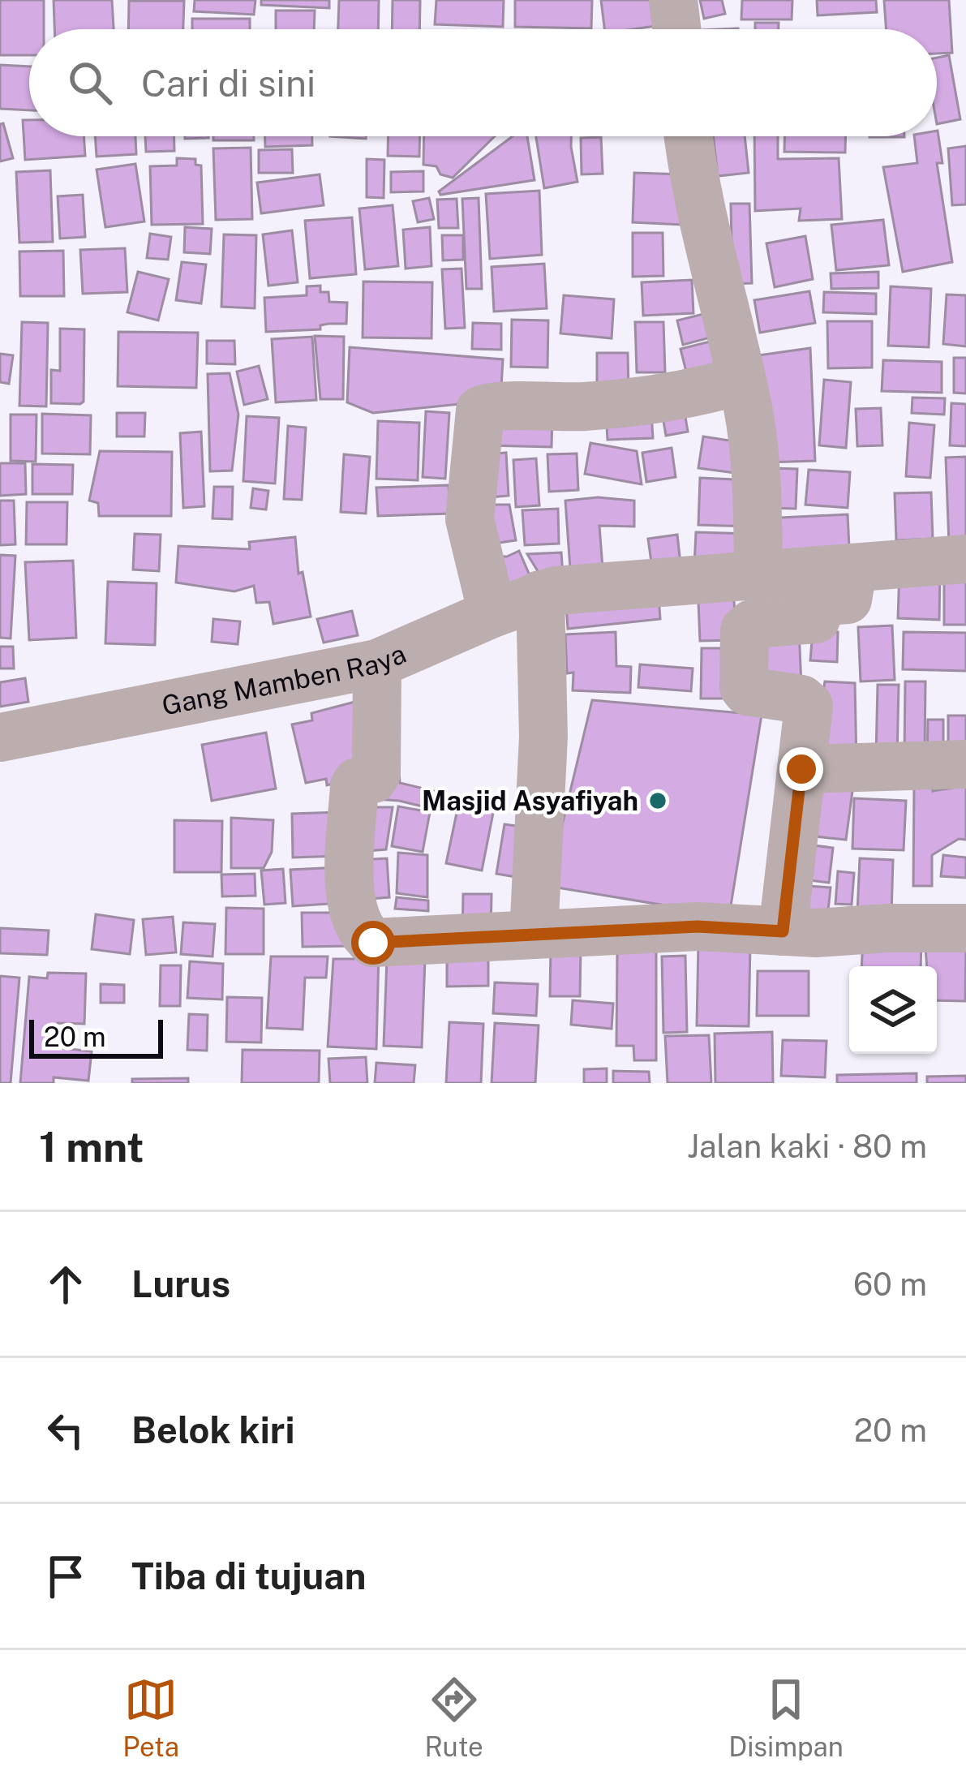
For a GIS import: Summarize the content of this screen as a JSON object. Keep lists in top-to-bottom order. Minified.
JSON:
{"streets":{"street":["Gang Mamben Raya"]},"places":["Masjid Asyafiyah"],"scale_bar":"20 m","page":{"search":"Cari di sini","scale":"20 m","heading":["1 mnt","Jalan kaki · 80 m"],"list":[["Lurus","60 m"],["Belok kiri","20 m"],"Tiba di tujuan"],"nav":["Peta","Rute","Disimpan"]}}
